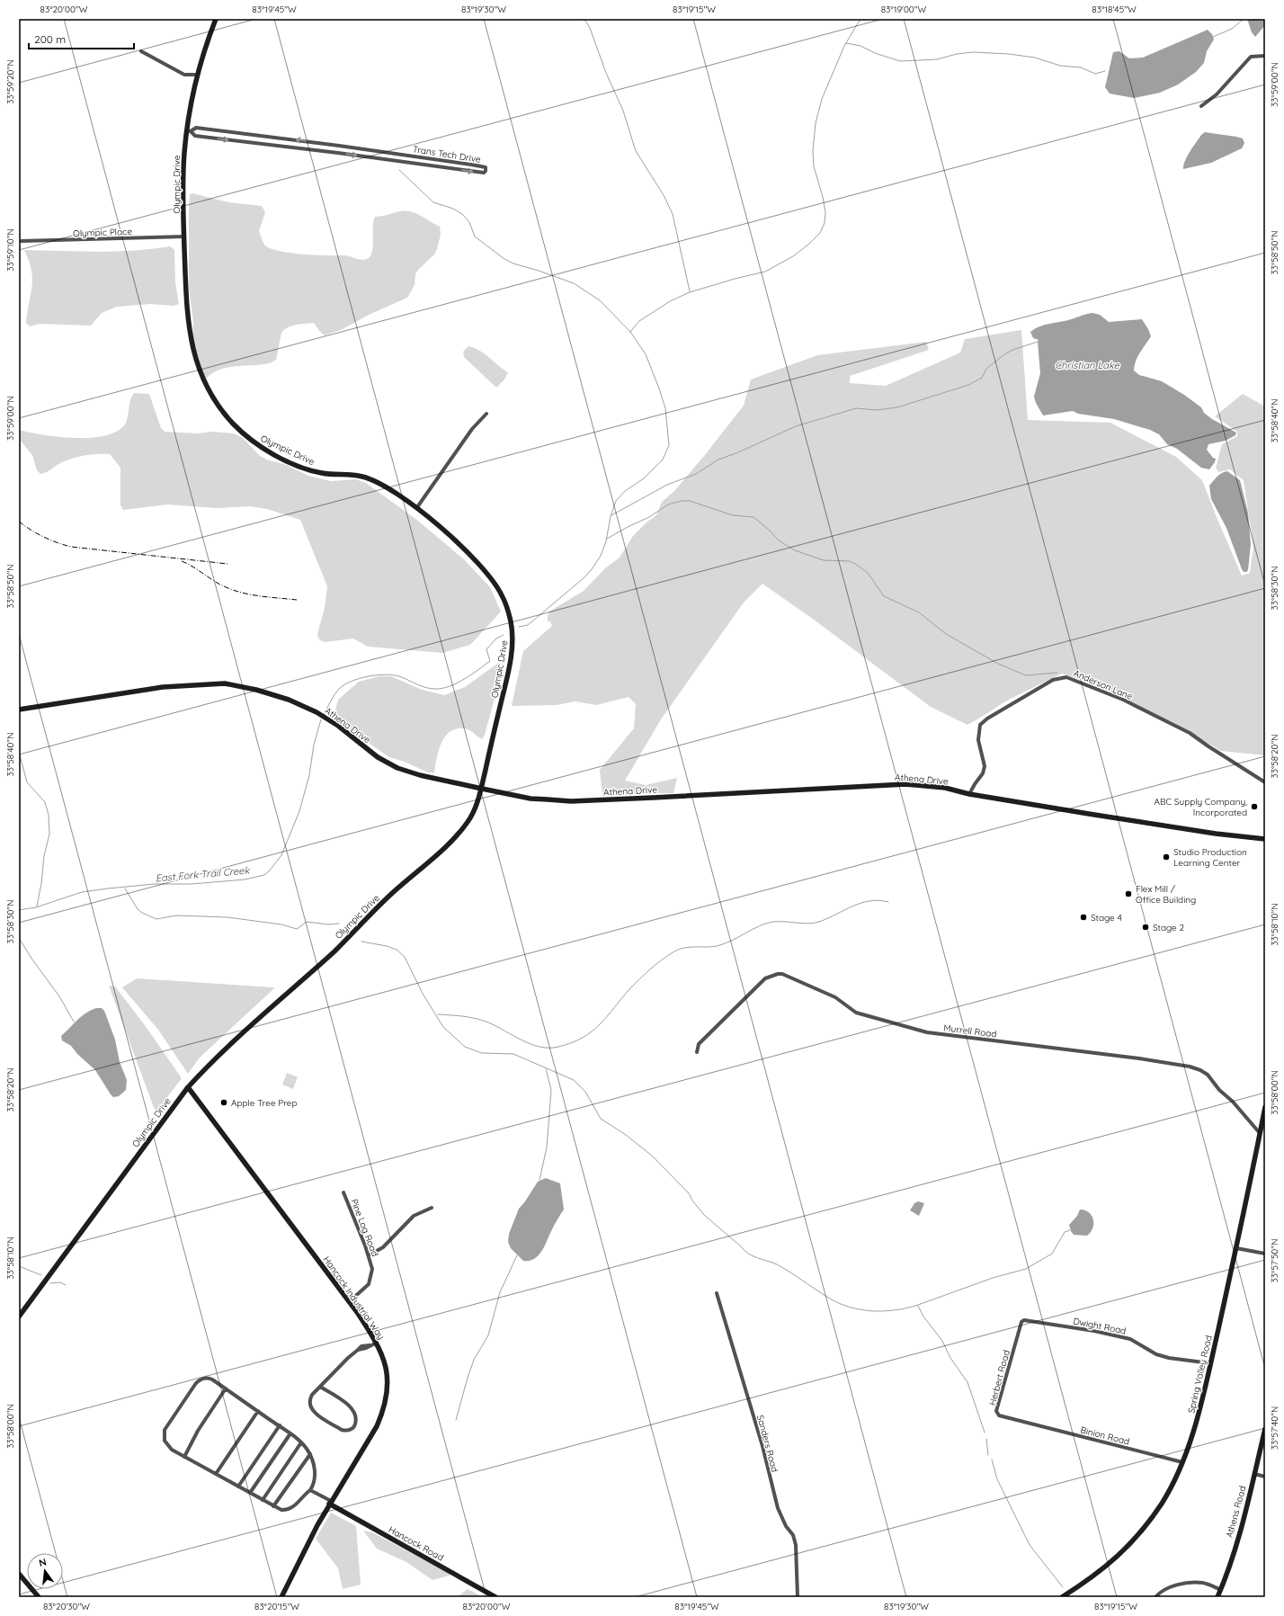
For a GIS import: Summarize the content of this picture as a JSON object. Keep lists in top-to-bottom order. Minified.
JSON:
{"streets":{"street":["Trans Tech Drive","Olympic Drive","Olympic Place","Anderson Lane","Athena Drive","Murrell Road","Pine Log Road","Hancock Industrial Way","Dwight Road","Spring Valley Road","Herbert Road","Binion Road","Sanders Road","Athens Road","Hancock Road"]},"crossings":[["Trans Tech Drive","Olympic Drive"],["Olympic Drive","Olympic Place"],["Olympic Drive","Athena Drive"],["Olympic Drive","Hancock Industrial Way"],["Anderson Lane","Athena Drive"],["Murrell Road","Spring Valley Road"],["Pine Log Road","Hancock Industrial Way"],["Hancock Industrial Way","Hancock Road"],["Dwight Road","Spring Valley Road"],["Dwight Road","Herbert Road"],["Spring Valley Road","Binion Road"],["Herbert Road","Binion Road"]],"water":["Christian Lake","East Fork Trail Creek"],"places":["ABC Supply Company, Incorporated","Studio Production Learning Center","Flex Mill / Office Building","Stage 4","Stage 2","Apple Tree Prep"],"scale_bar":"200 m","north":"top","coordinates":["83°20'00\"W","83°19'45\"W","83°19'30\"W","83°19'15\"W","83°19'00\"W","83°18'45\"W","33°59'20\"N","33°59'00\"N","33°59'10\"N","33°58'50\"N","33°58'40\"N","33°58'30\"N","33°58'20\"N","33°58'10\"N","33°58'00\"N","33°57'50\"N","33°57'40\"N","83°20'30\"W","83°20'15\"W"]}
